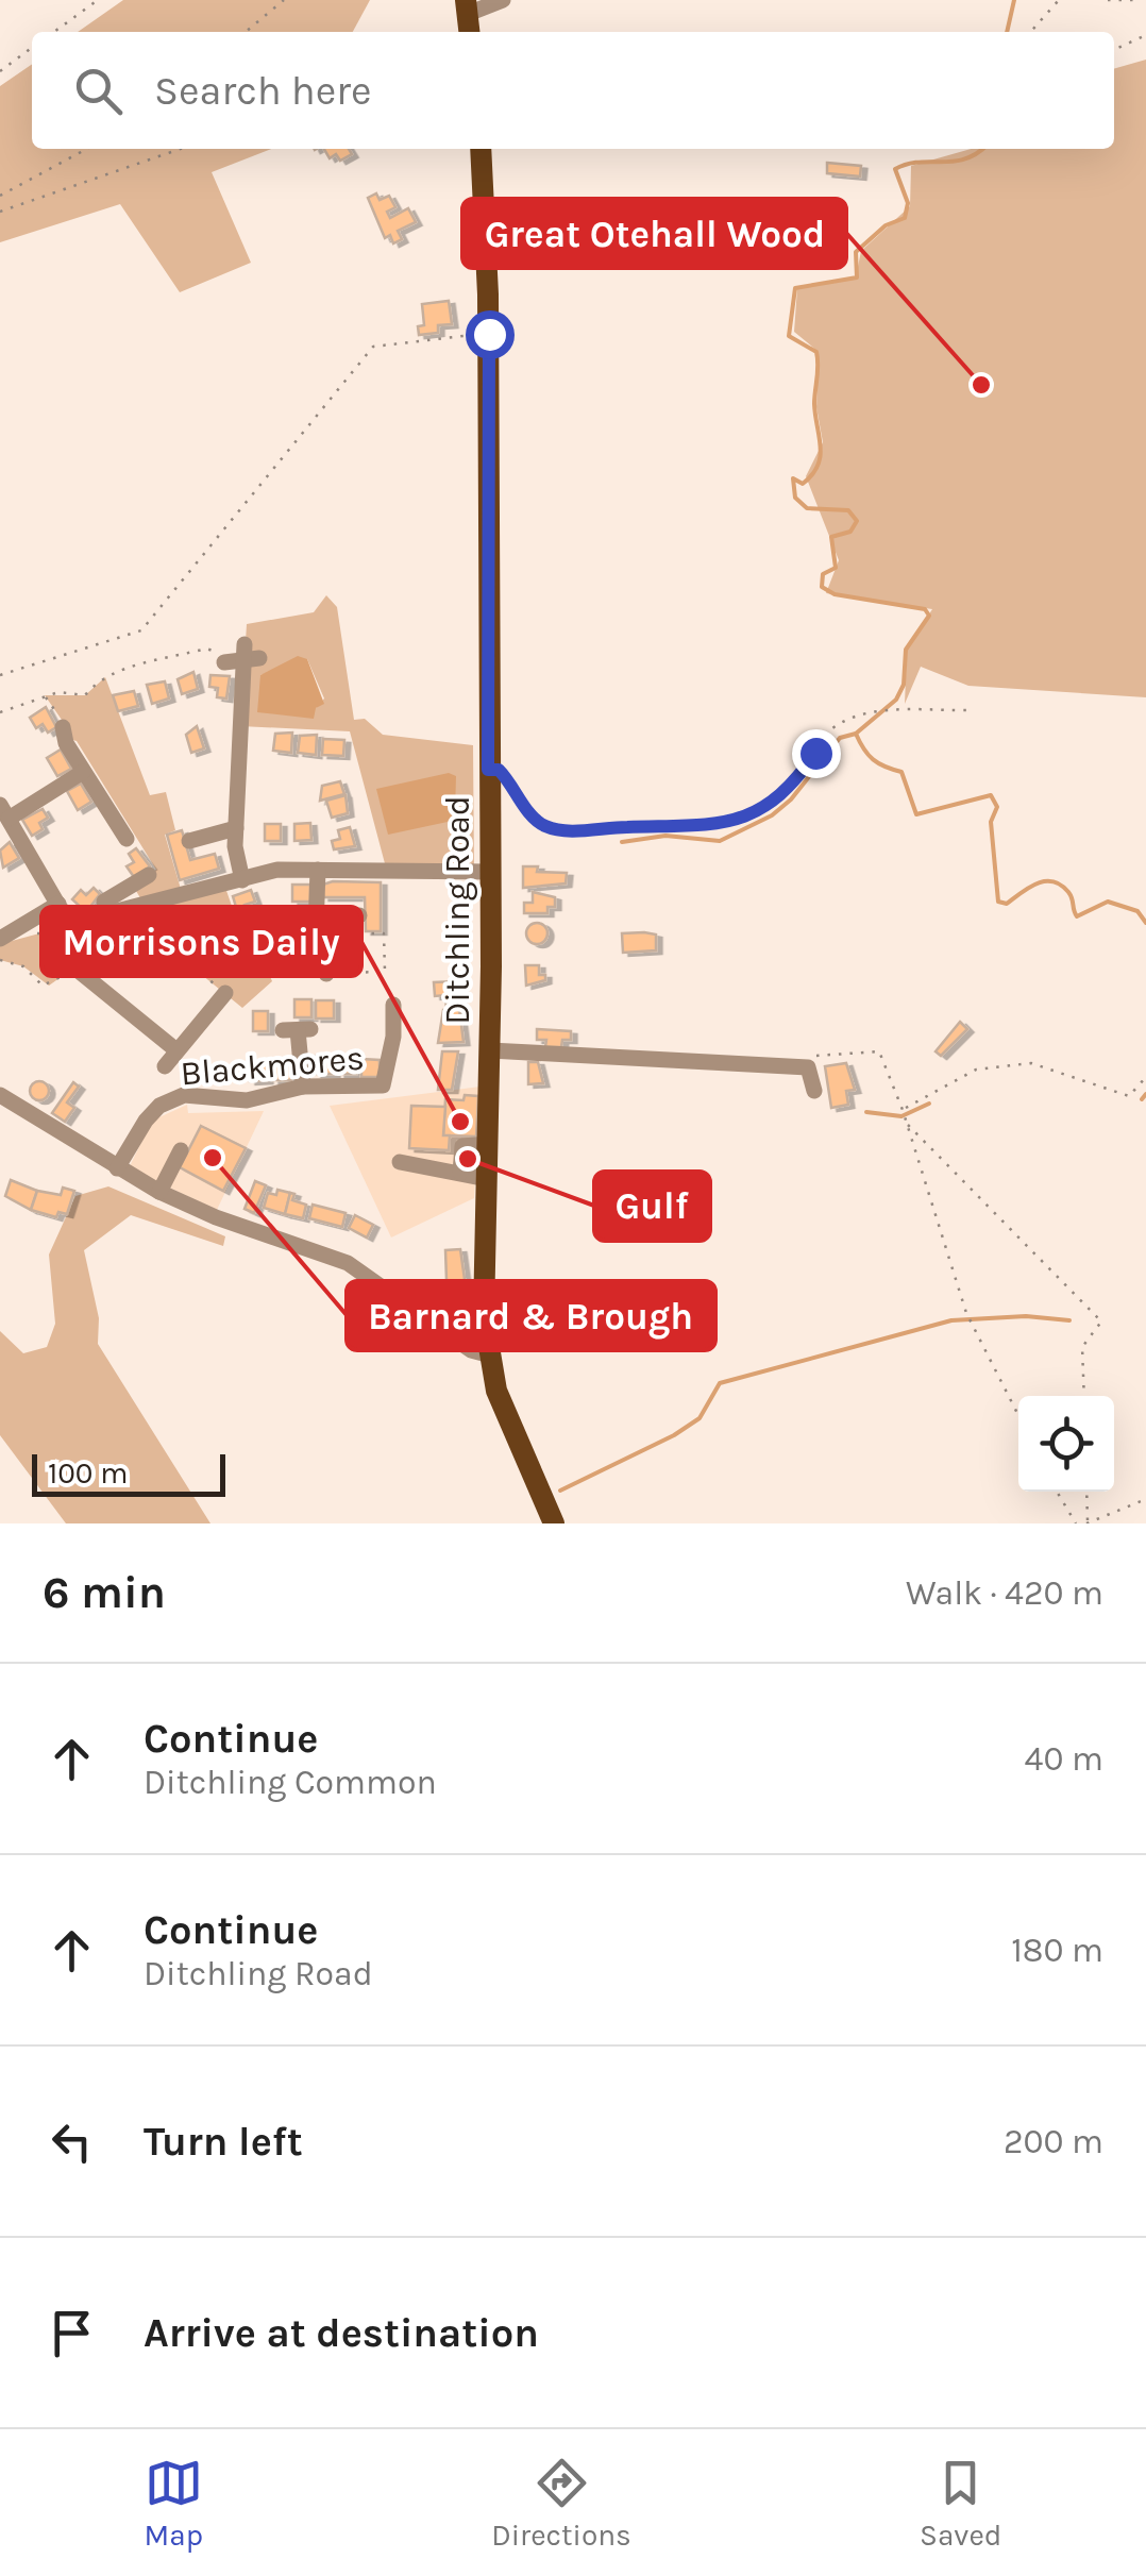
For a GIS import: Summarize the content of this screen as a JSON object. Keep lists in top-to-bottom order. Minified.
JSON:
{"streets":{"main road":["Ditchling Road"],"street":["Blackmores"]},"places":["Great Otehall Wood","Morrisons Daily","Barnard & Brough","Gulf"],"scale_bar":"100 m","page":{"search":"Search here","scale":"100 m","heading":["6 min","Walk · 420 m"],"list":[["Continue","Ditchling Common","40 m"],["Continue","Ditchling Road","180 m"],["Turn left","200 m"],"Arrive at destination"],"nav":["Map","Directions","Saved"]}}
